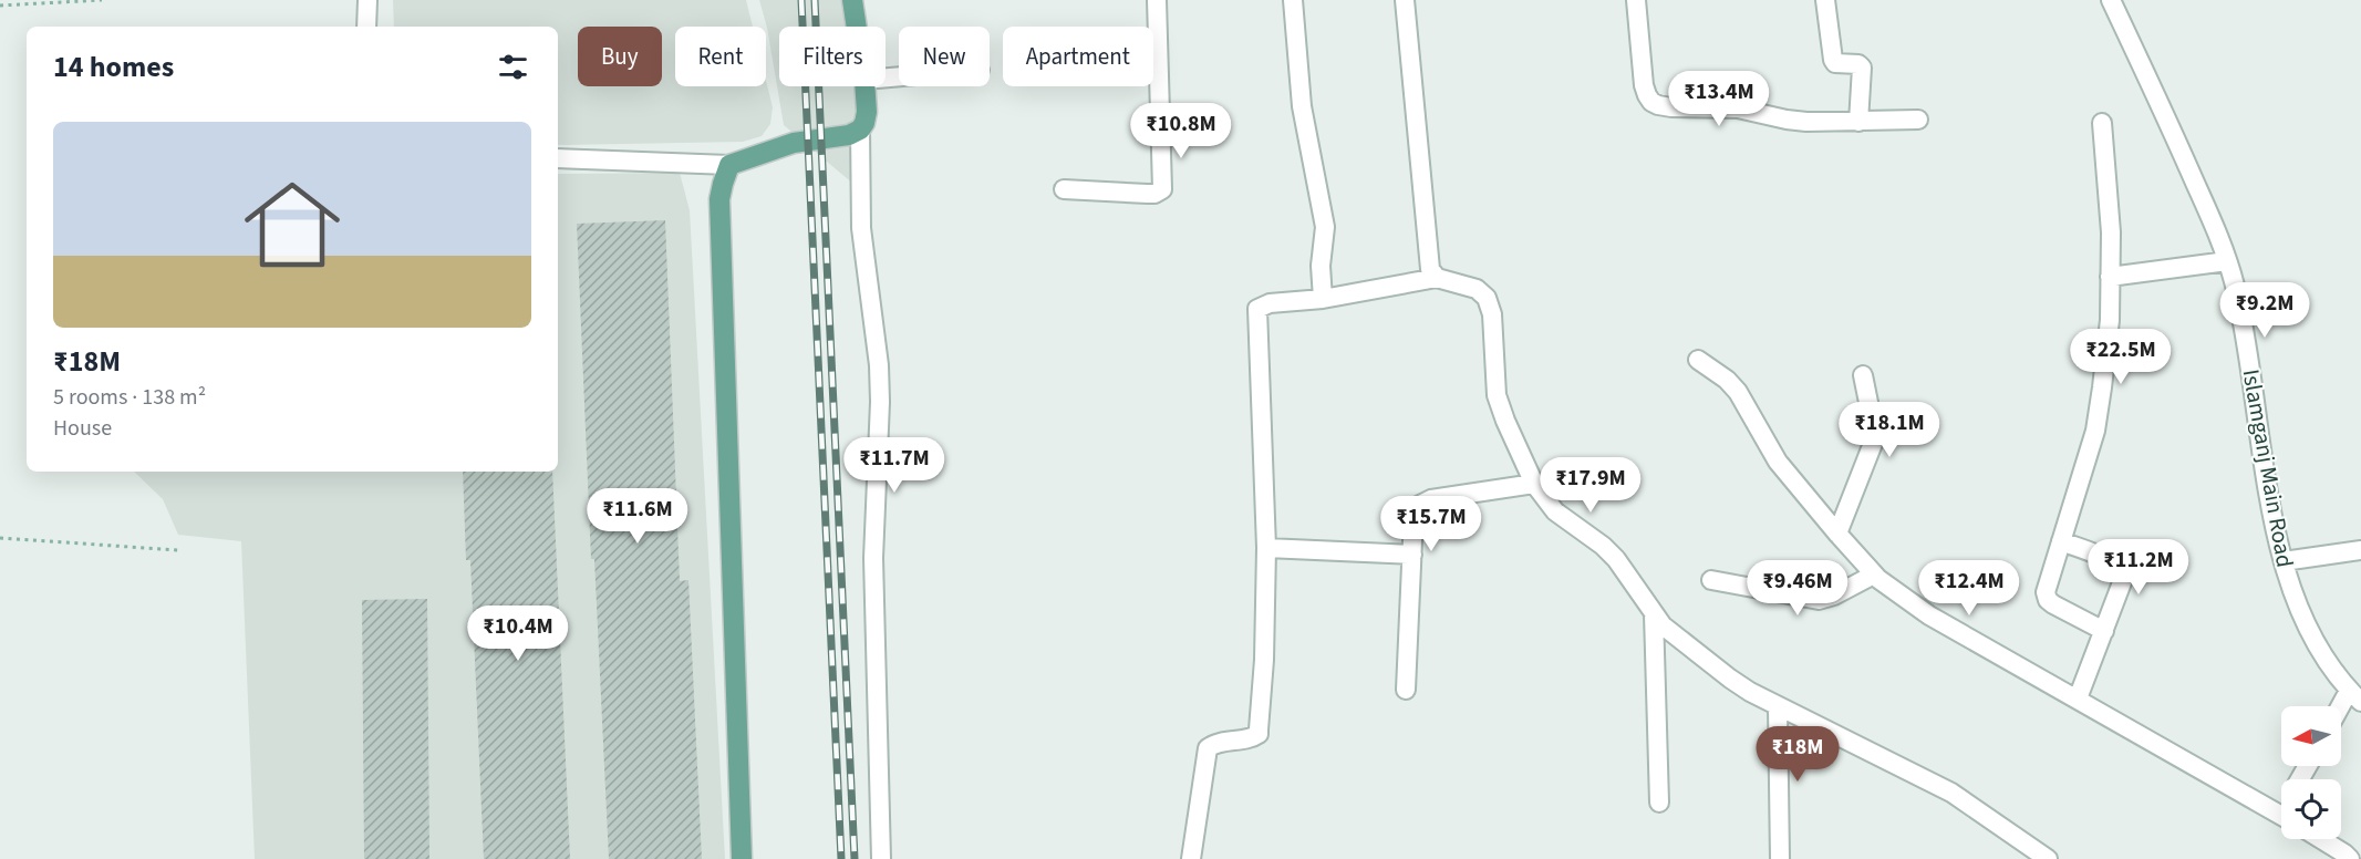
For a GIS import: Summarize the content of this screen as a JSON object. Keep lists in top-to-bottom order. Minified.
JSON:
{"streets":{"street":["Islamganj Main Road"]},"north":"left","page":{"chip":["Buy","Rent","Filters","New","Apartment"],"heading":"14 homes","price":["₹13.4M","₹10.8M","₹9.2M","₹22.5M","₹18.1M","₹11.7M","₹17.9M","₹11.6M","₹15.7M","₹11.2M","₹9.46M","₹12.4M","₹10.4M","₹18M"],"list":[{"name":"₹18M","note":"5 rooms · 138 m² · House"}]}}
